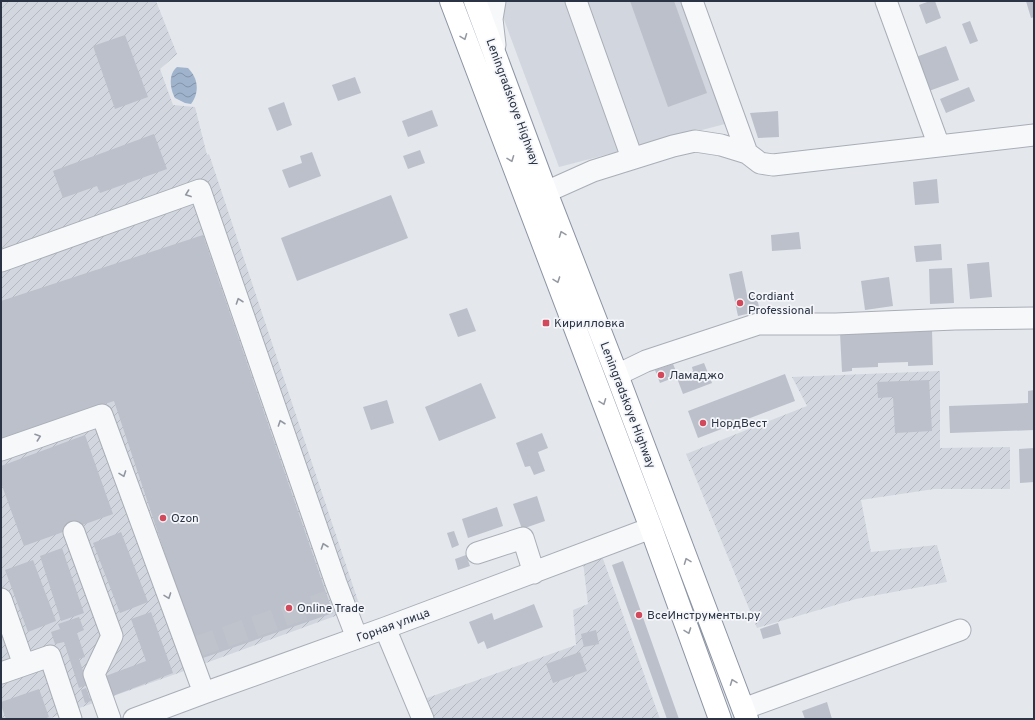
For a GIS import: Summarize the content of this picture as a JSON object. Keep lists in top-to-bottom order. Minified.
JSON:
{"streets":{"highway":["Leningradskoye Highway"],"street":["Горная улица"]},"crossings":[["Leningradskoye Highway","Горная улица"]],"places":{"other":["Cordiant Professional","Ламаджо","НордВест","Ozon","Online Trade","ВсеИнструменты.ру"],"transit":["Кирилловка"]}}
